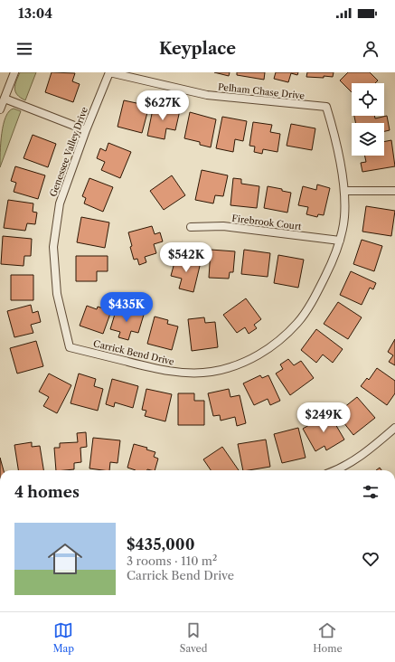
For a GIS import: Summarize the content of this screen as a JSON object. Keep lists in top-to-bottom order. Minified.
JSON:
{"streets":{"street":["Pelham Chase Drive","Genessee Valley Drive","Firebrook Court","Carrick Bend Drive"]},"crossings":[["Pelham Chase Drive","Genessee Valley Drive"],["Pelham Chase Drive","Carrick Bend Drive"],["Genessee Valley Drive","Carrick Bend Drive"],["Firebrook Court","Carrick Bend Drive"]],"page":{"status":"13:04","header":"Keyplace","price":["$627K","$542K","$435K","$249K"],"heading":"4 homes","list":[{"name":"$435,000","note":"3 rooms · 110 m² · Carrick Bend Drive"}],"tabs":["Map","Saved","Home"]}}
